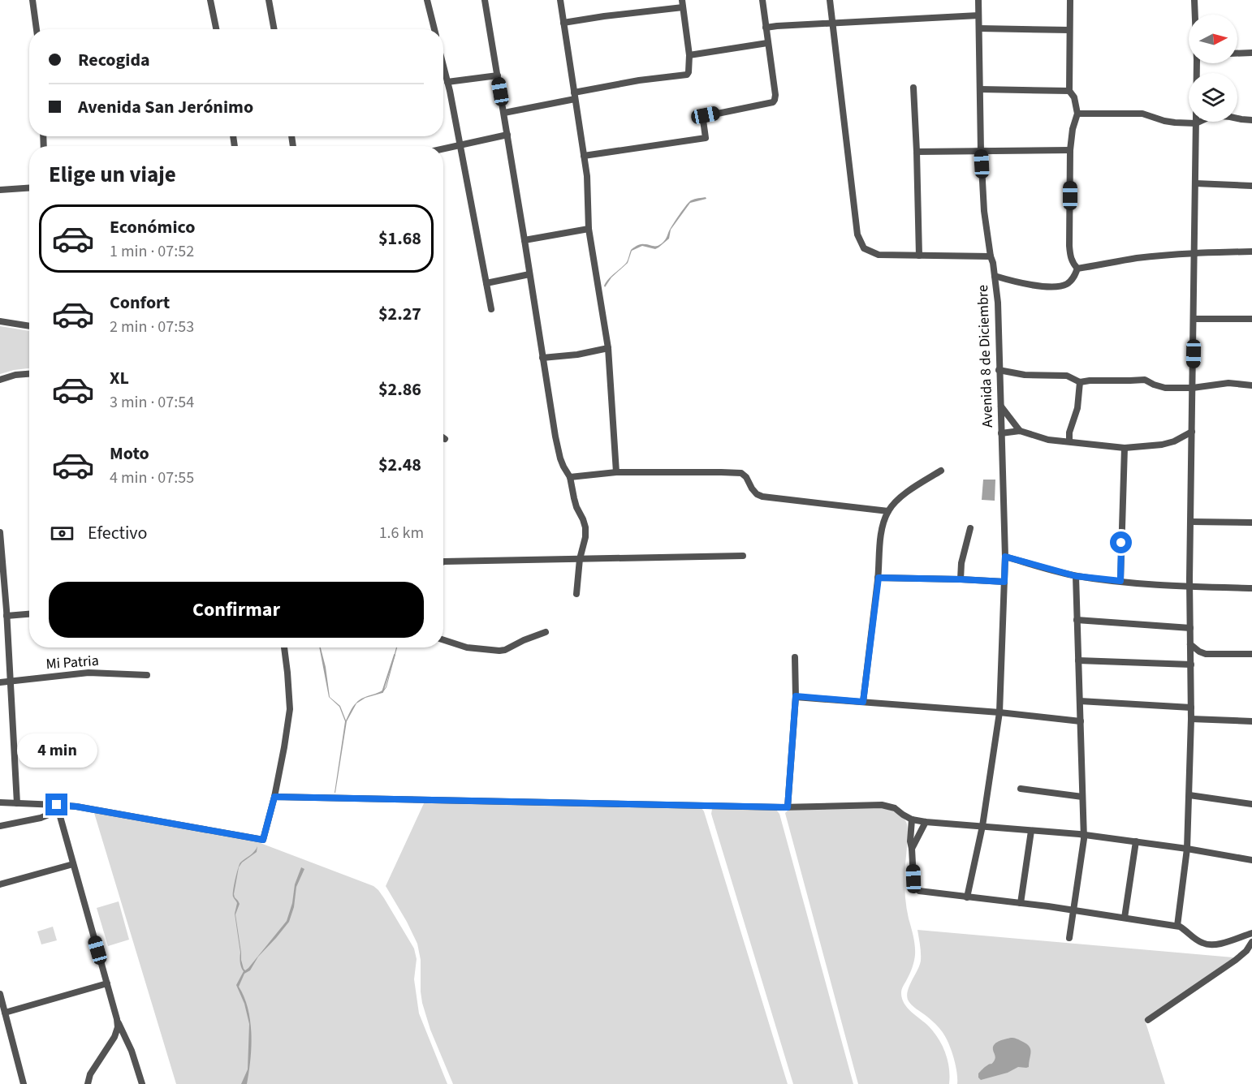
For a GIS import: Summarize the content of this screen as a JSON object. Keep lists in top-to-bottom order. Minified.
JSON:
{"streets":{"street":["Avenida 8 de Diciembre","Mi Patria"]},"north":"right","page":{"banner":["Recogida","Avenida San Jerónimo"],"heading":"Elige un viaje","list":[{"name":"Económico","note":"1 min · 07:52","value":"$1.68"},{"name":"Confort","note":"2 min · 07:53","value":"$2.27"},{"name":"XL","note":"3 min · 07:54","value":"$2.86"},{"name":"Moto","note":"4 min · 07:55","value":"$2.48"}],"pay":["Efectivo","1.6 km"],"buttons":"Confirmar","bubble":"4 min"}}
